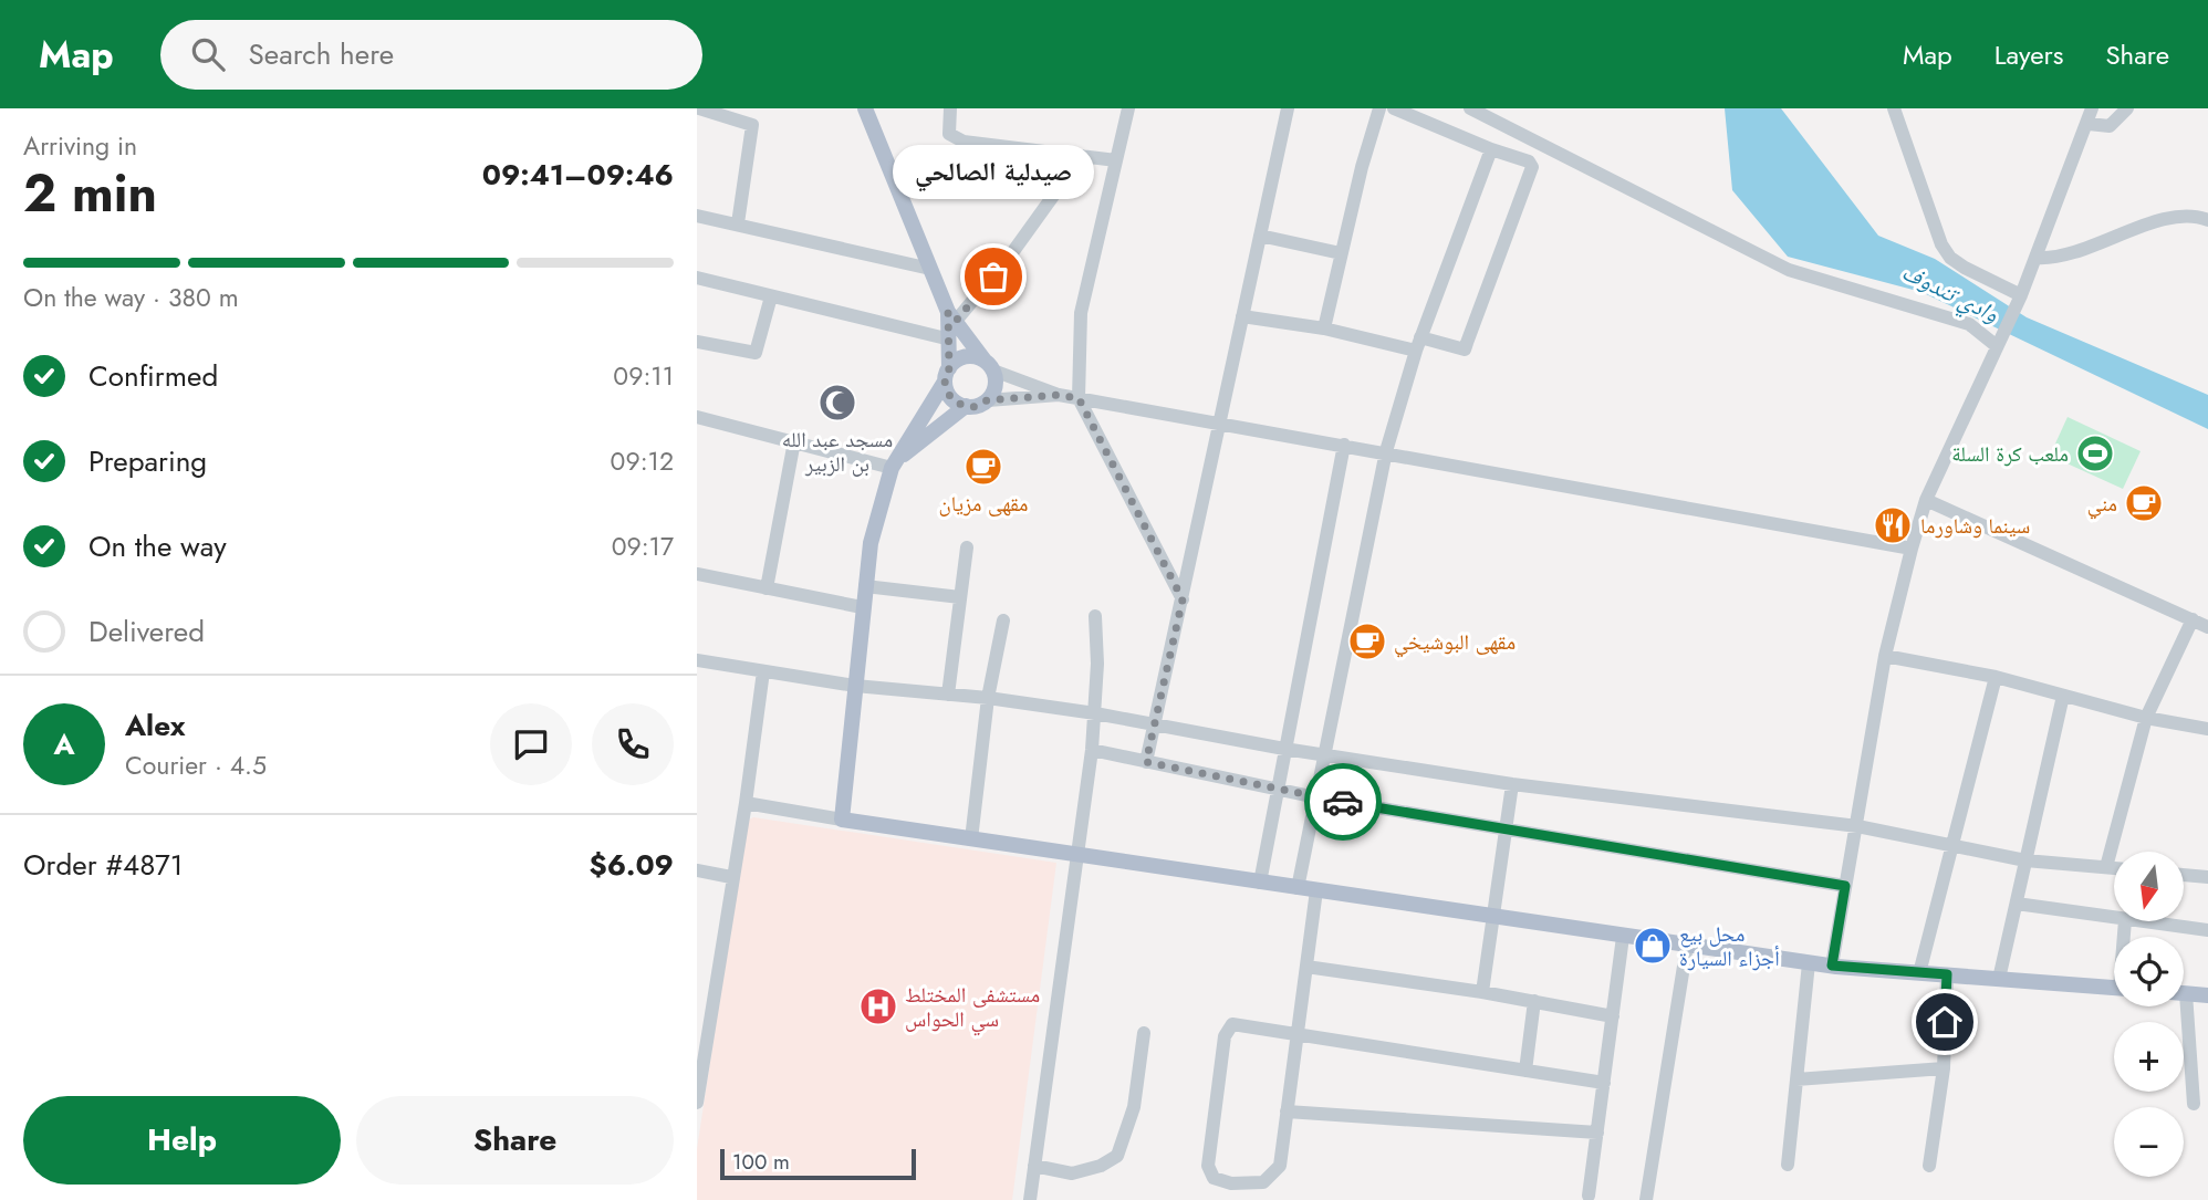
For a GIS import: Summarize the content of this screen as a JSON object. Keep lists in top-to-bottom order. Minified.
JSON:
{"water":["وادي تندوف"],"places":{"other":["صيدلية الصالحي"],"mosque":["مسجد عبد الله بن الزبير"],"sports":["ملعب كرة السلة"],"cafe":["مقهى مزيان","مني","مقهى البوشيخي"],"restaurant":["سينما وشاورما"],"shop":["محل بيع أجزاء السيارة"],"hospital":["مستشفى المختلط سي الحواس"]},"scale_bar":"100 m","north":"bottom","page":{"header":"Map","search":"Search here","nav":["Map","Layers","Share"],"heading":["2 min","Arriving in","09:41–09:46"],"panel":["Alex","Courier · 4.5","Order #4871","$6.09"],"bubble":"صيدلية الصالحي","bar":"On the way · 380 m","list":[["Confirmed","09:11"],["Preparing","09:12"],["On the way","09:17"],"Delivered"],"round":"A","map_buttons":["+","−"],"buttons":["Help","Share"],"scale":"100 m"}}
